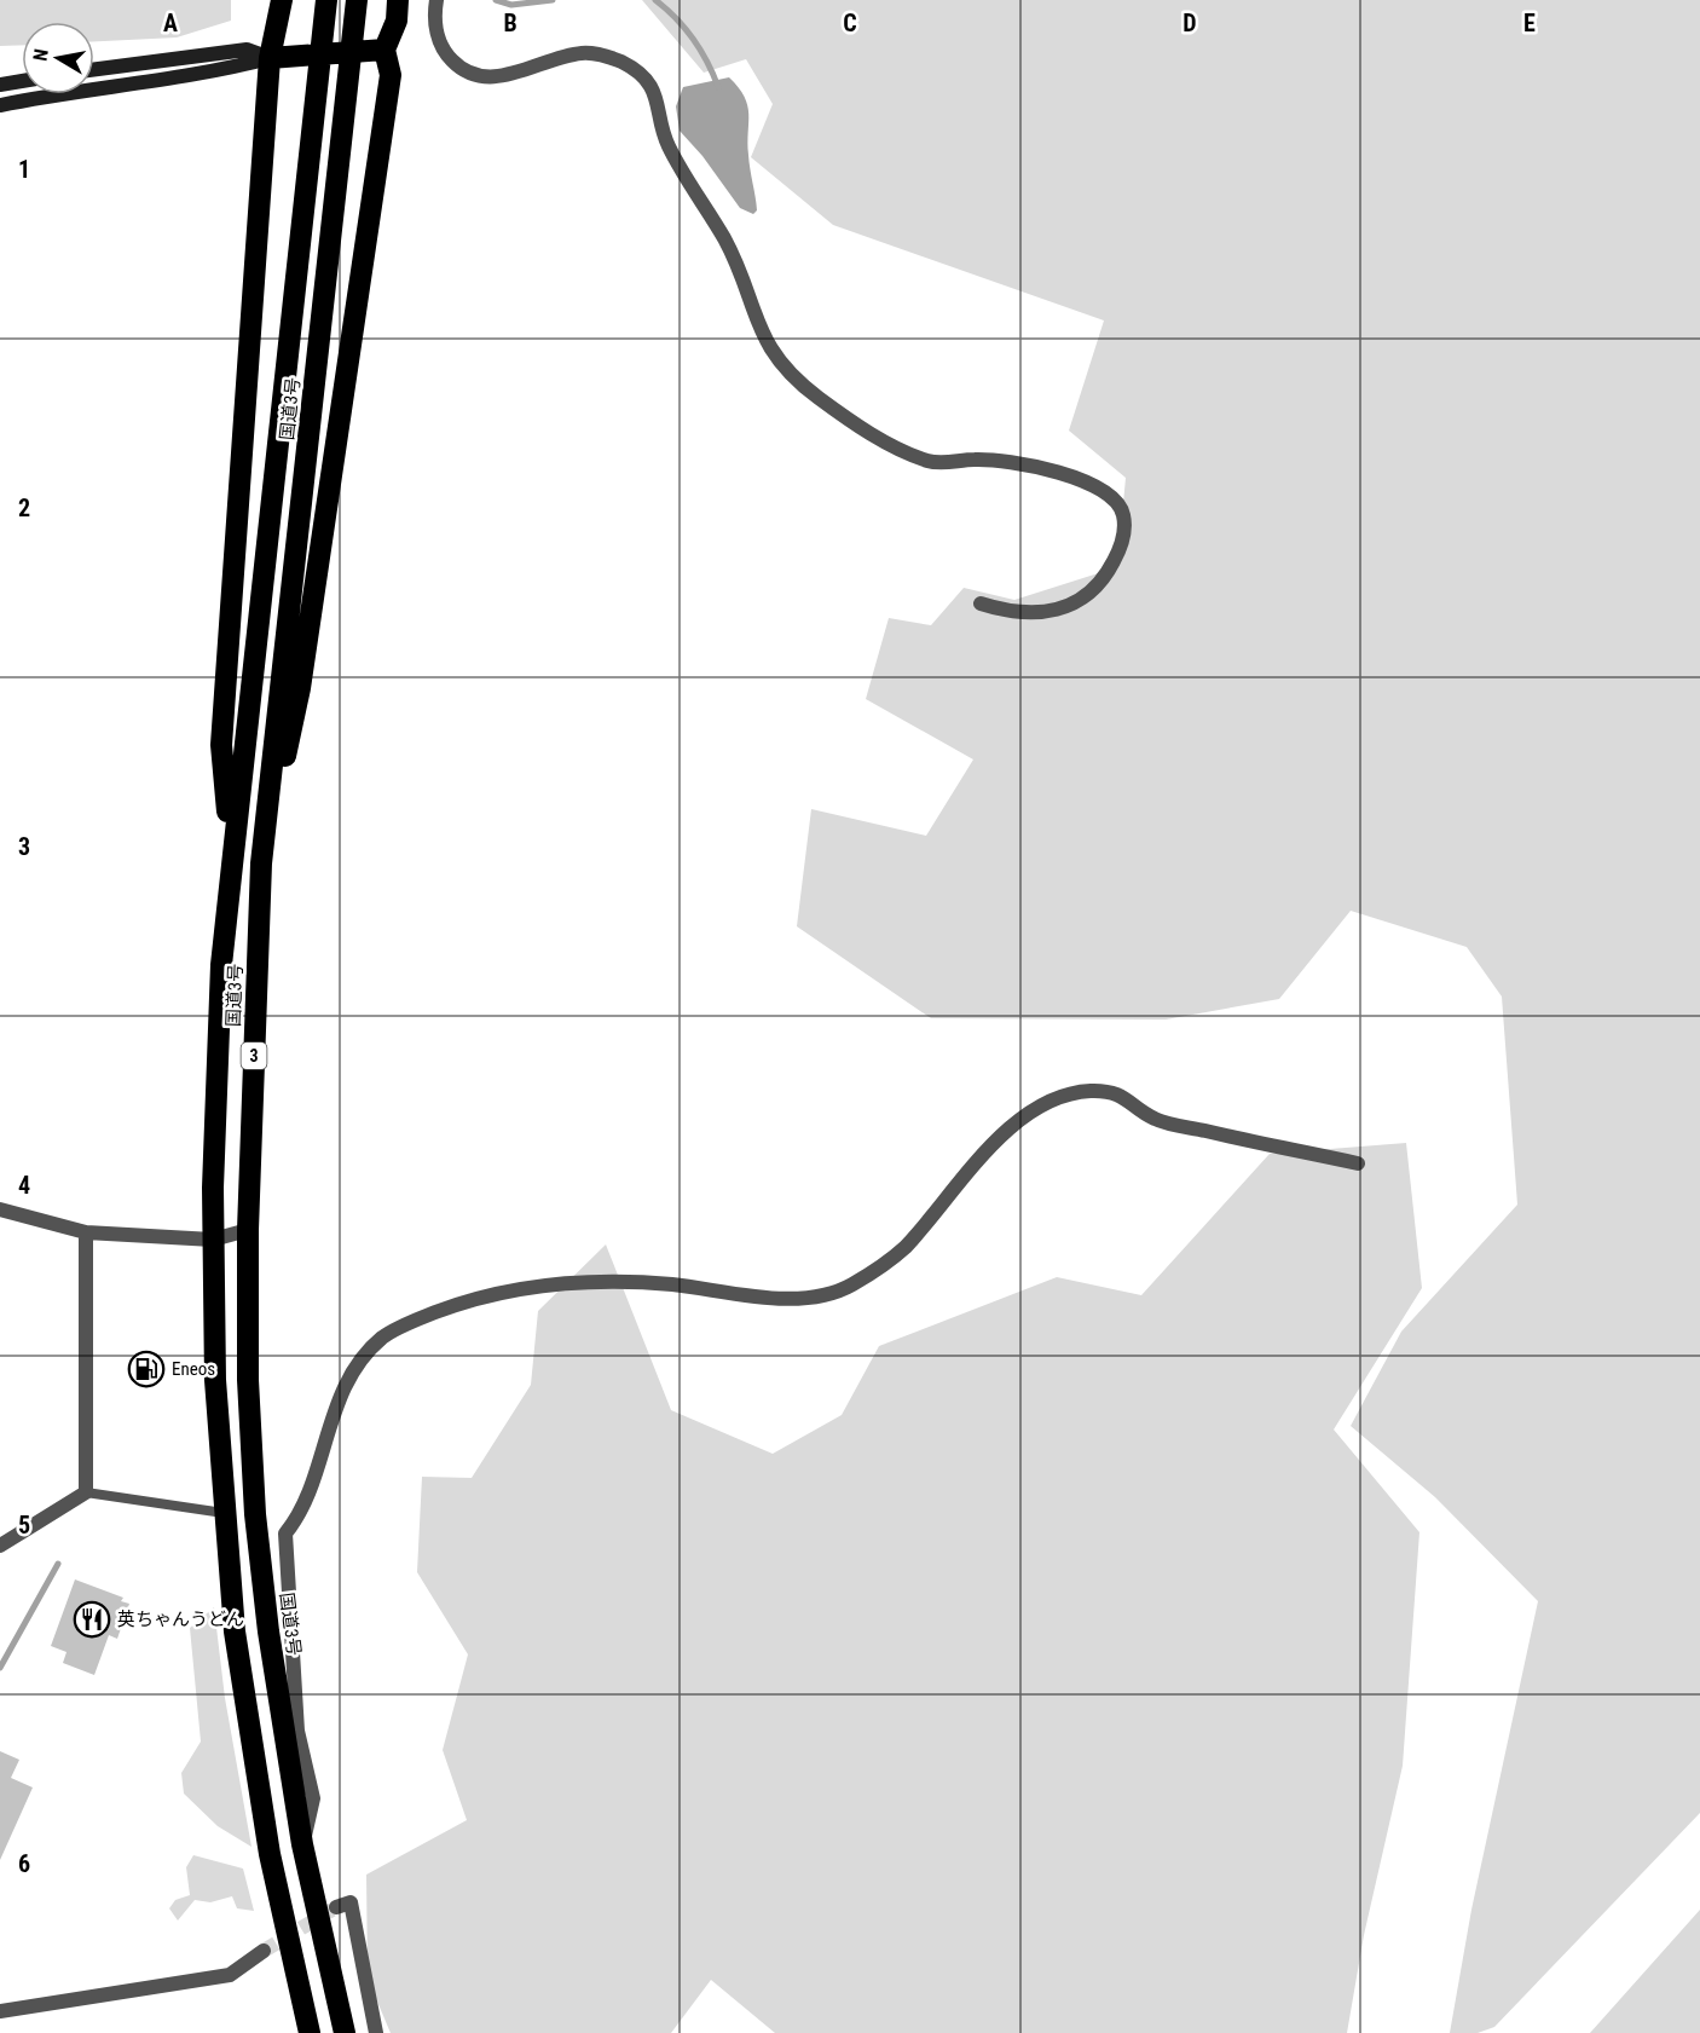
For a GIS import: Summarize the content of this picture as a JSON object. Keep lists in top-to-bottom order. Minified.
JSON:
{"streets":{"highway":["国道3号","3"]},"places":{"fuel station":["Eneos"],"restaurant":["英ちゃんうどん"]},"north":"left","grid":{"columns":["A","B","C","D","E"],"rows":["1","2","3","4","5","6"]}}
